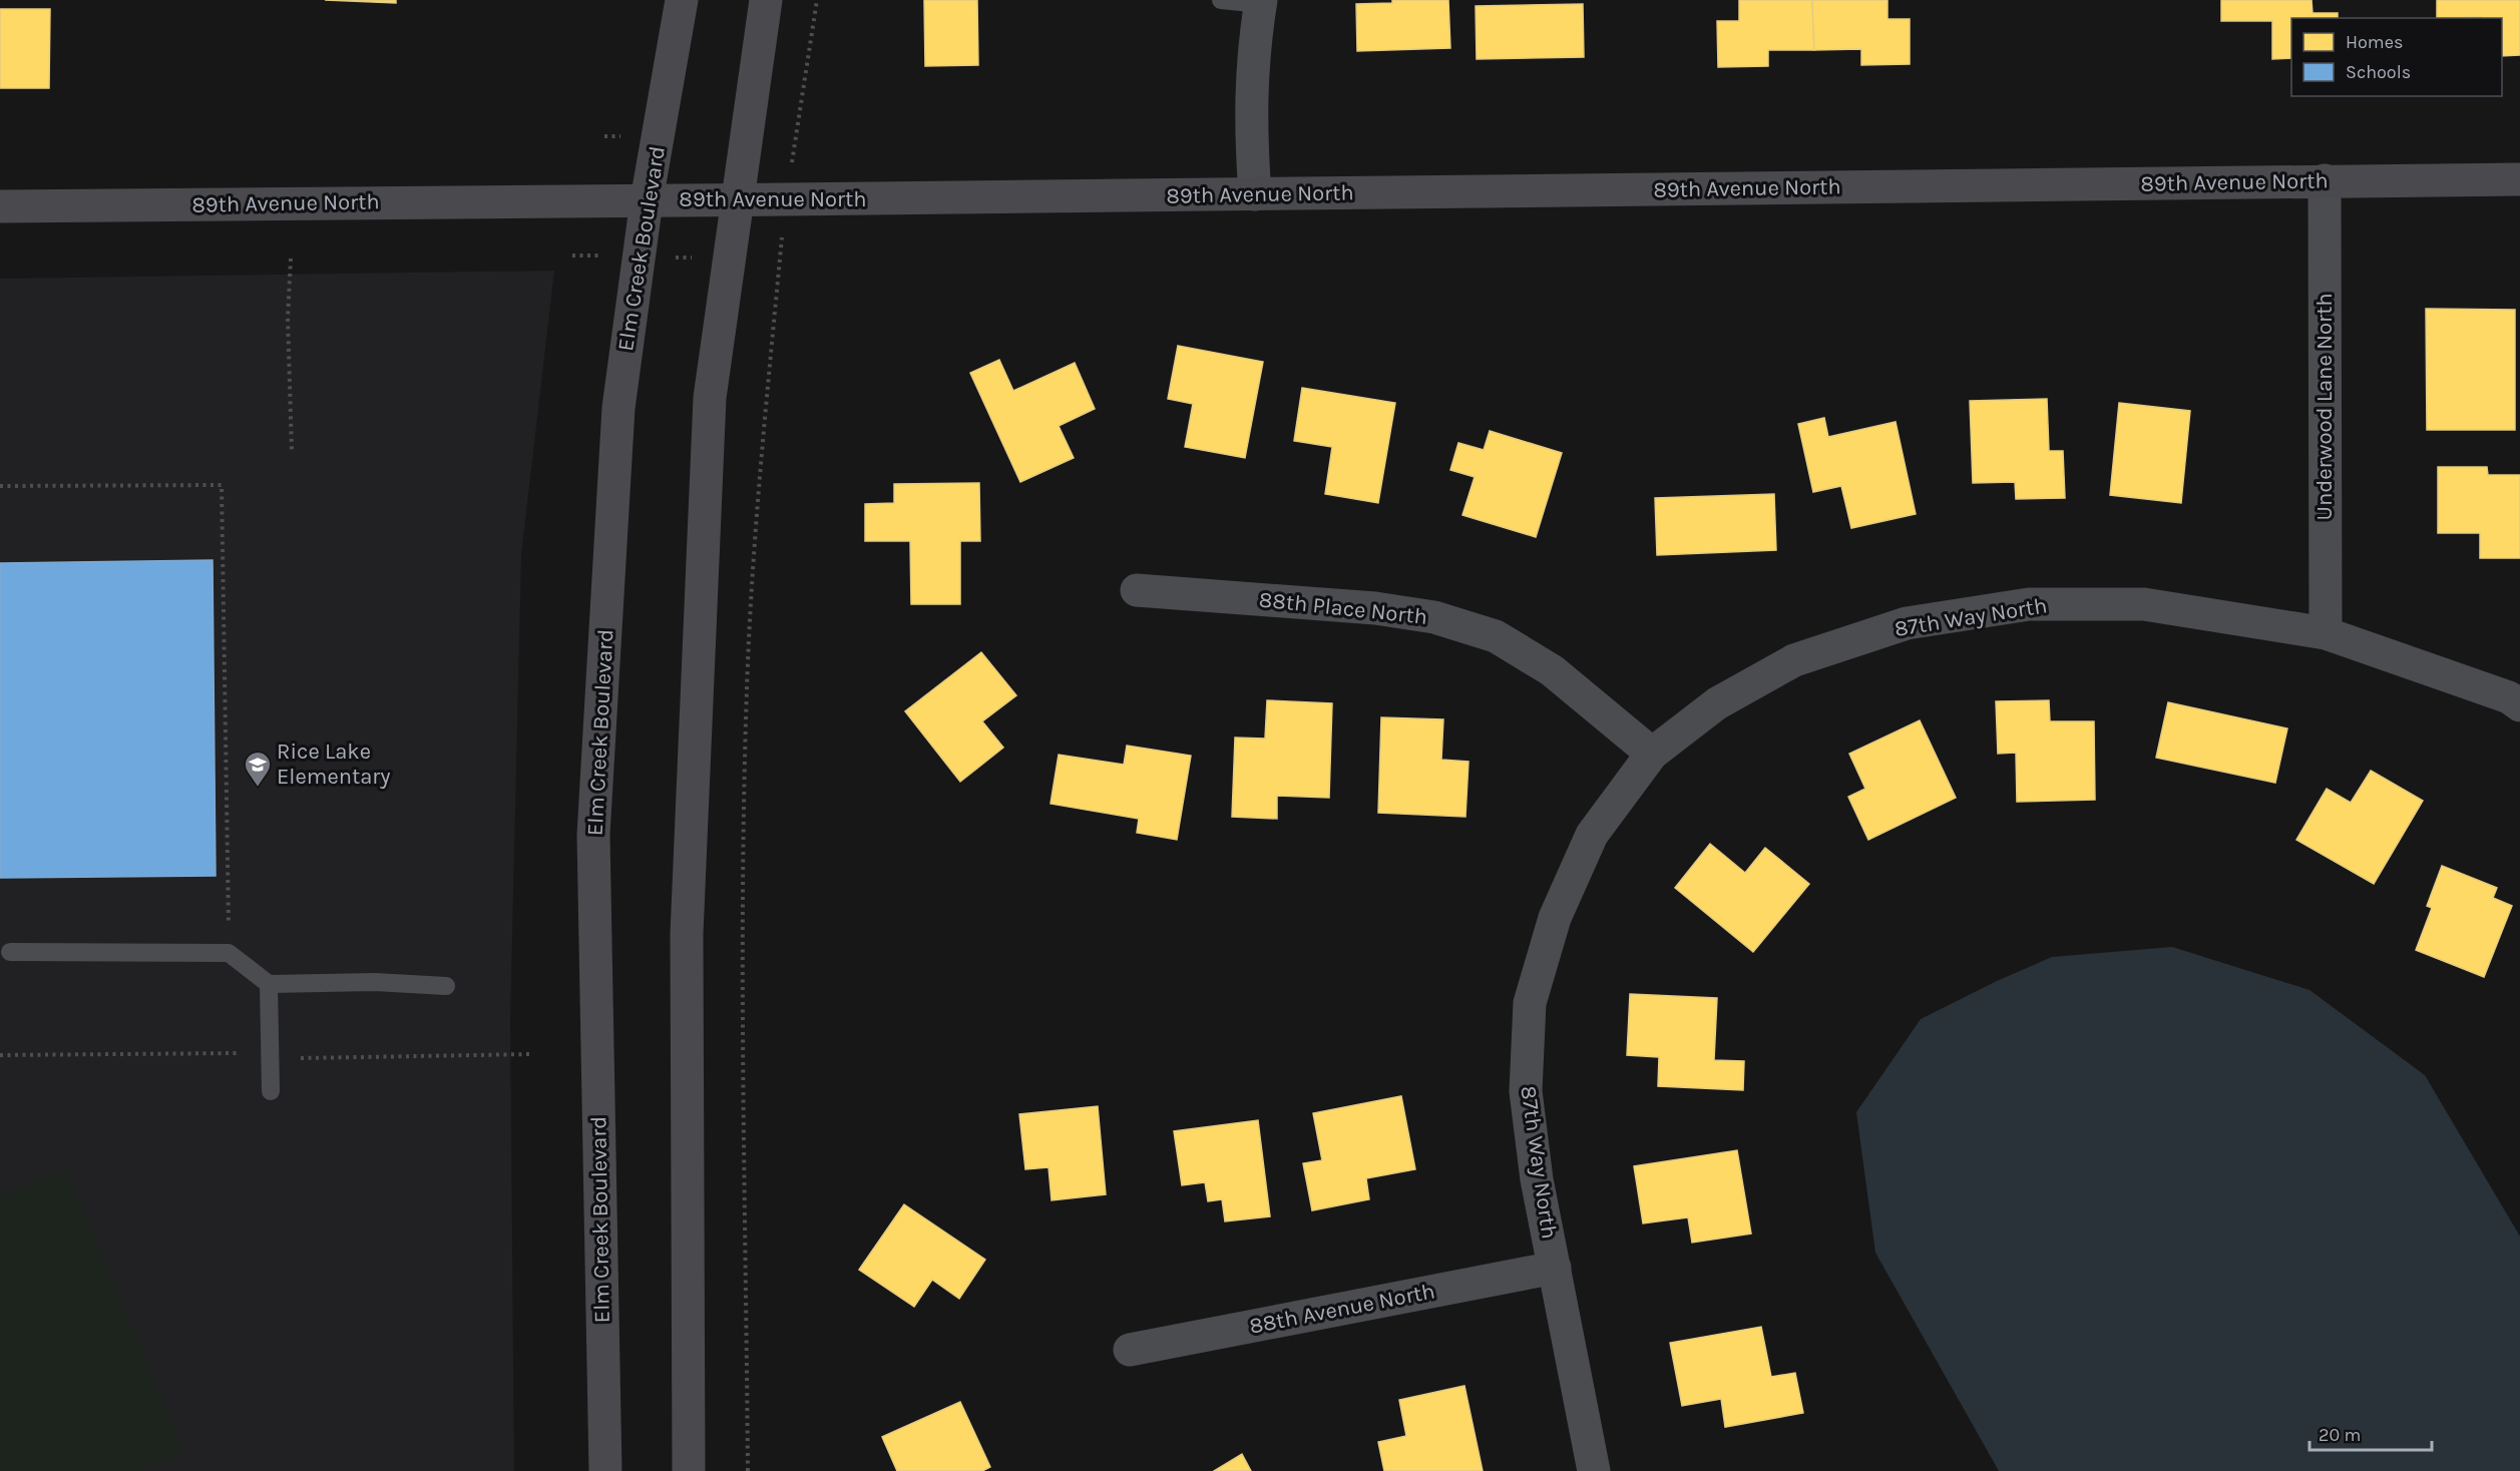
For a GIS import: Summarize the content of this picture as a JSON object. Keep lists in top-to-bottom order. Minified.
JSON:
{"streets":{"main road":["89th Avenue North","Elm Creek Boulevard"],"street":["Underwood Lane North","88th Place North","87th Way North","88th Avenue North"]},"crossings":[["89th Avenue North","Elm Creek Boulevard"],["89th Avenue North","Underwood Lane North"],["Underwood Lane North","87th Way North"],["88th Place North","87th Way North"],["87th Way North","88th Avenue North"]],"places":{"school or university":["Rice Lake Elementary"]},"legend":["Homes","Schools"],"scale_bar":"20 m"}
